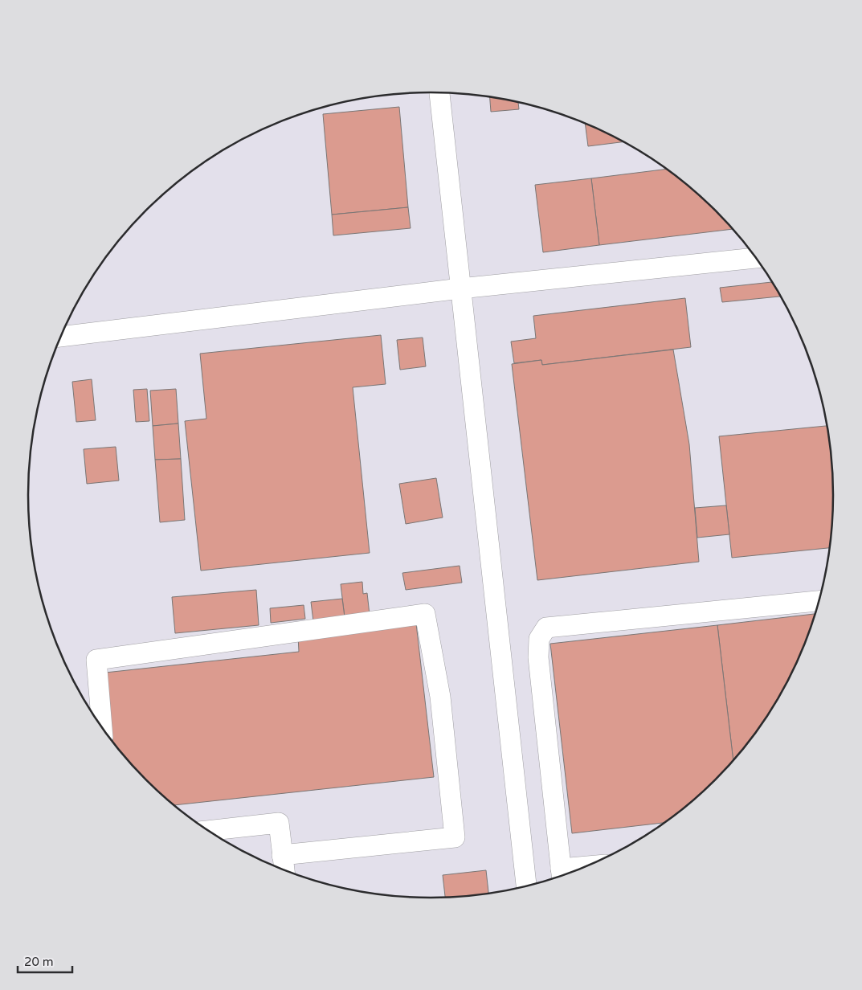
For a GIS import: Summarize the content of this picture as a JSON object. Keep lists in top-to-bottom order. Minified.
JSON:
{"scale_bar":"20 m"}
